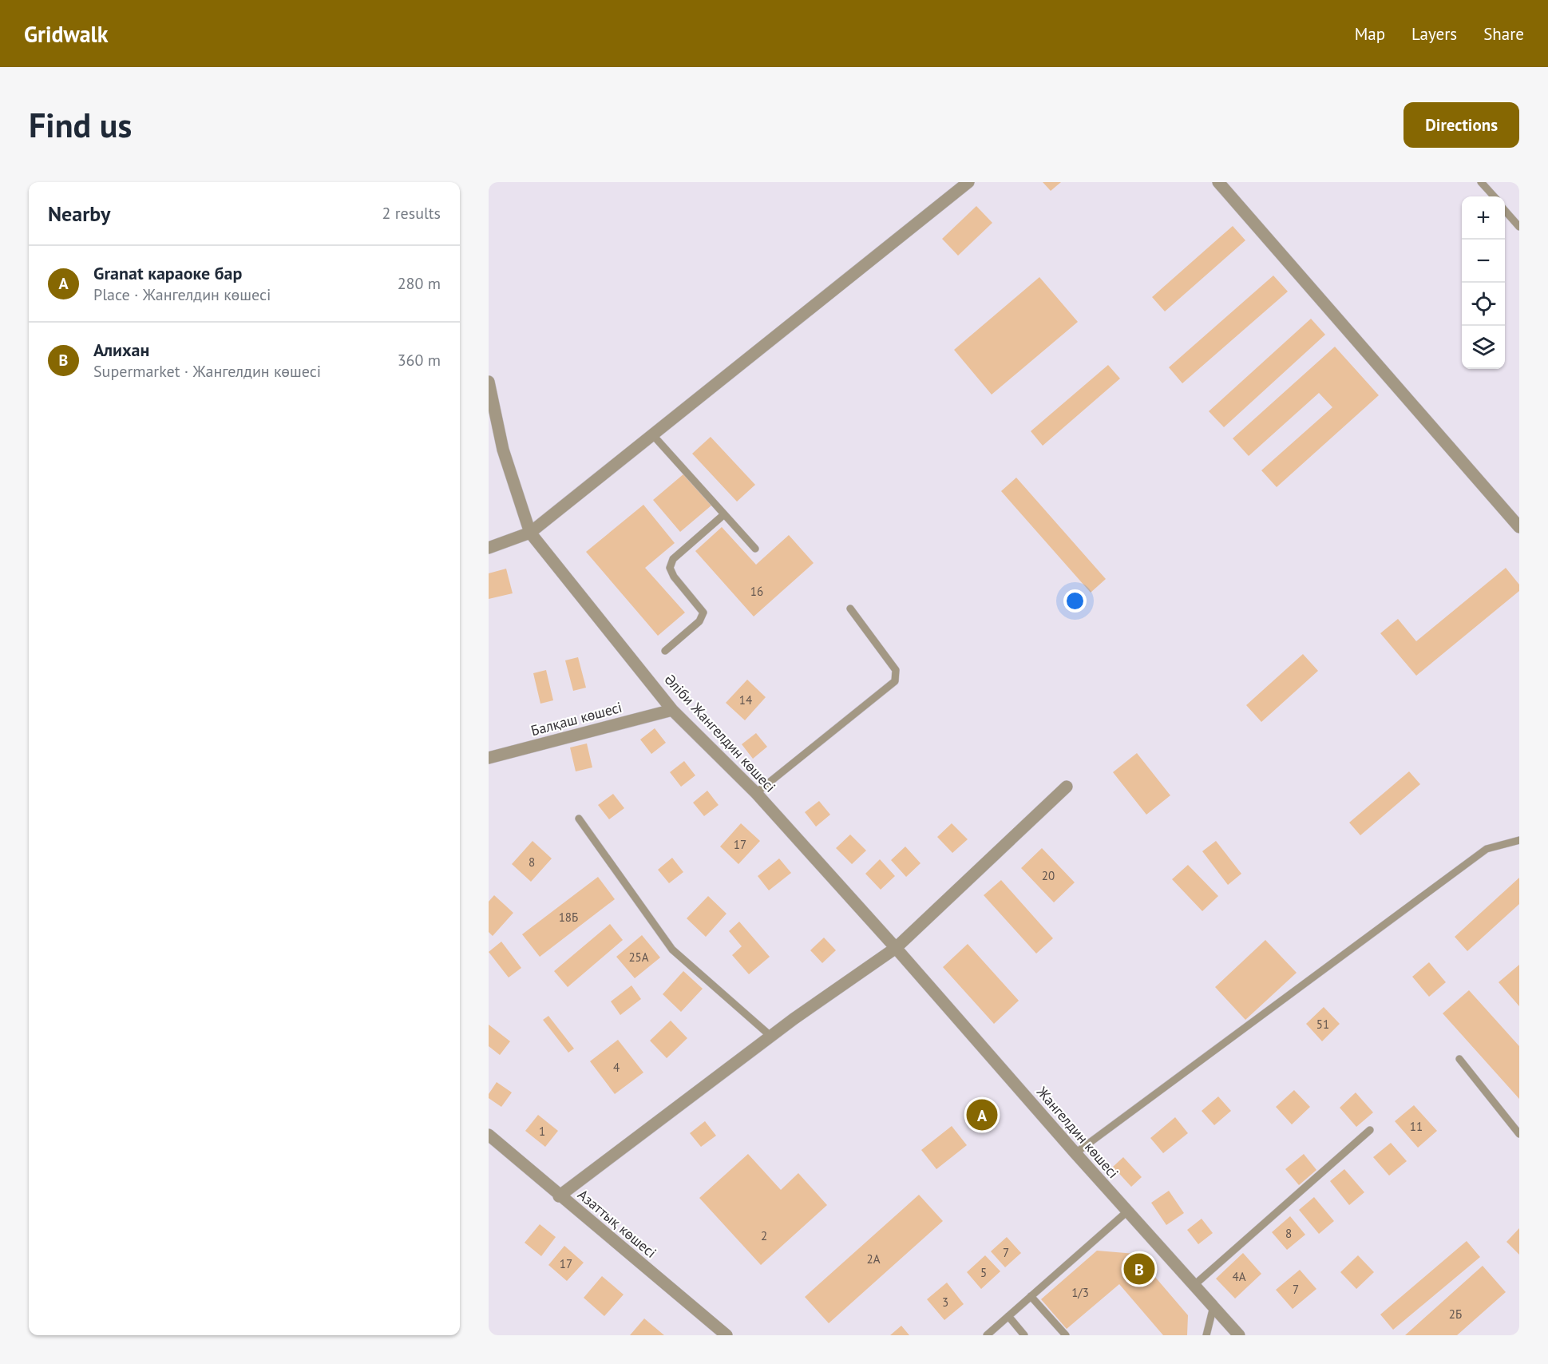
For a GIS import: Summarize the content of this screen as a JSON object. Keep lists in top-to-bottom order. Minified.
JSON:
{"streets":{"street":["Балқаш көшесі","Әліби Жангелдин көшесі","Жангелдин көшесі","Азаттық көшесі"]},"crossings":[["Балқаш көшесі","Әліби Жангелдин көшесі"],["Әліби Жангелдин көшесі","Жангелдин көшесі"]],"house_numbers":["16","14","17","8","20","18Б","25А","51","4","11","1","8","2","7","2А","17","5","4А","7","1/3","3","2Б"],"page":{"header":"Gridwalk","nav":["Map","Layers","Share"],"buttons":"Directions","title":"Find us","heading":["Nearby","2 results"],"map_buttons":["+","−"],"list":[{"mark":"A","name":"Granat караоке бар","note":"Place · Жангелдин көшесі","value":"280 m"},{"mark":"B","name":"Алихан","note":"Supermarket · Жангелдин көшесі","value":"360 m"}],"pins":["A","B"]}}
